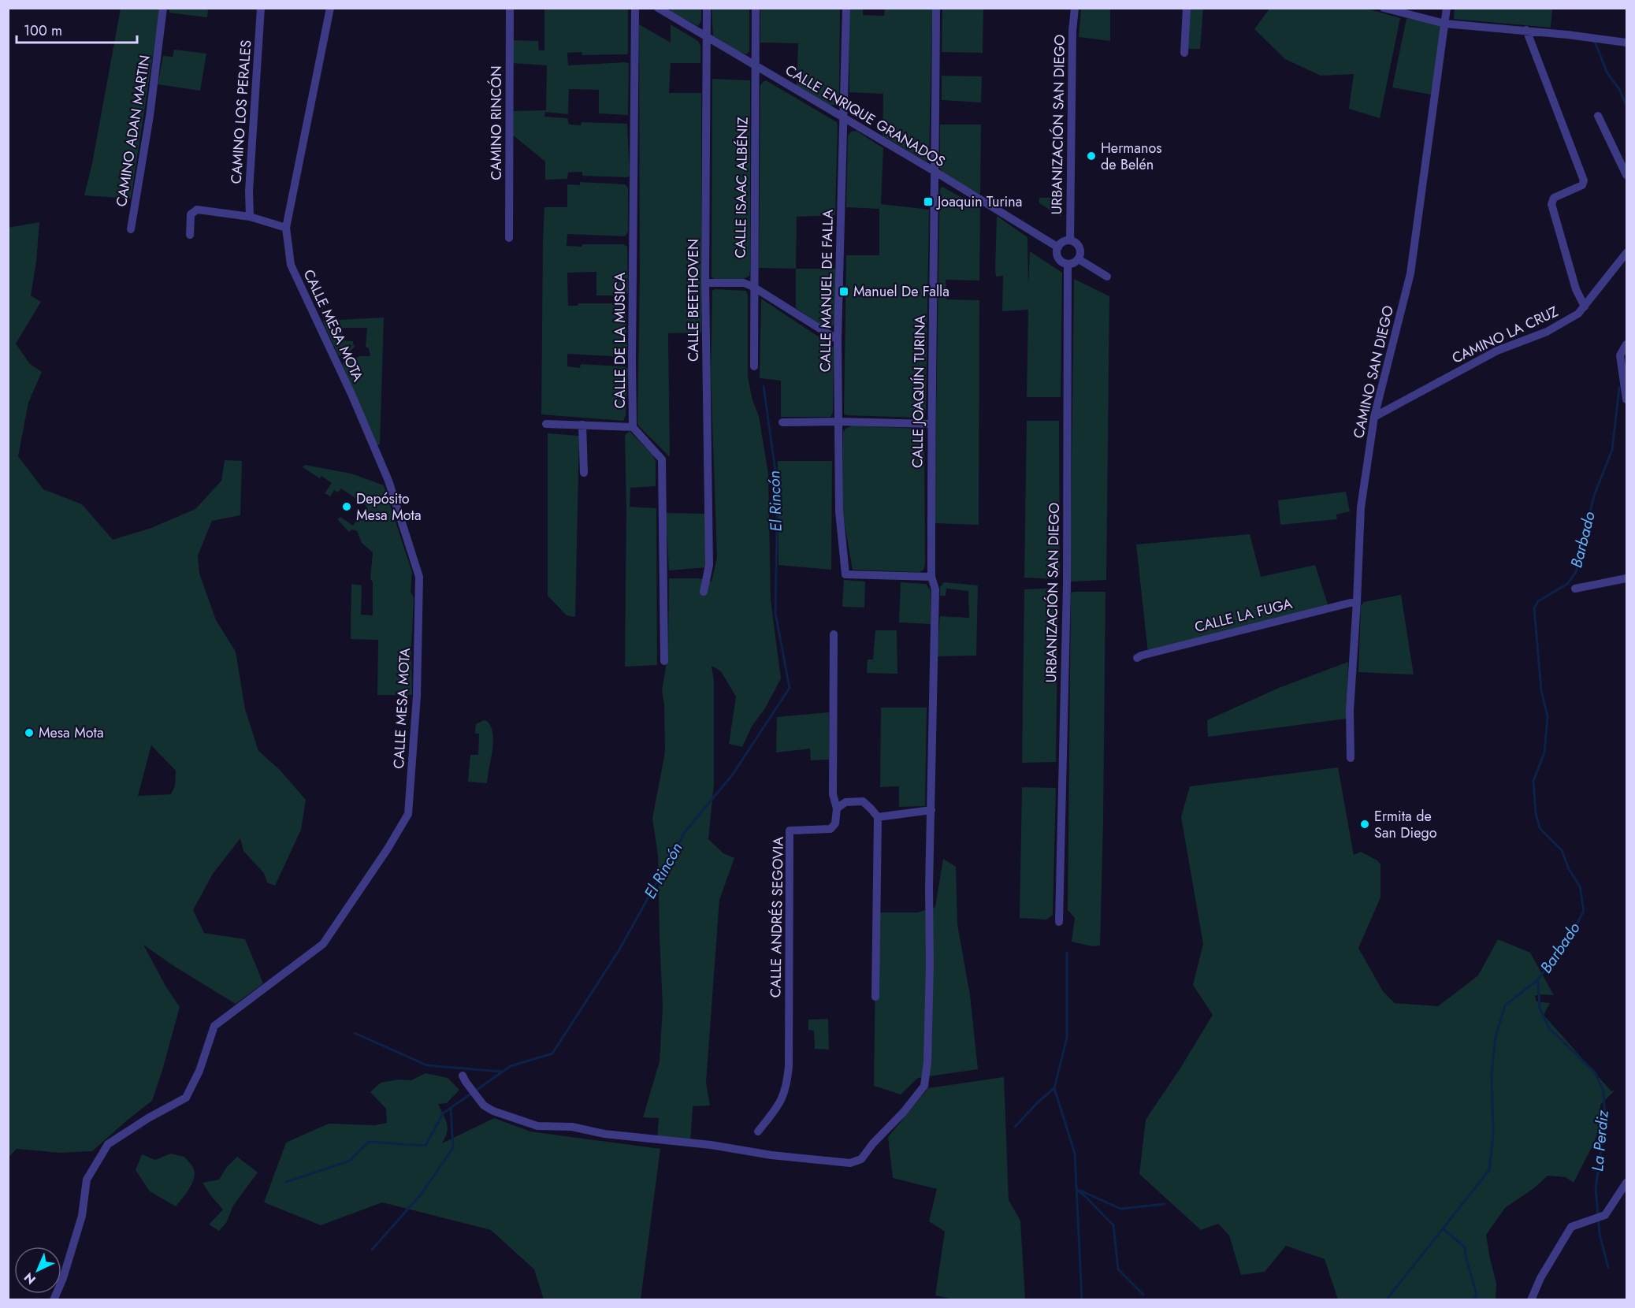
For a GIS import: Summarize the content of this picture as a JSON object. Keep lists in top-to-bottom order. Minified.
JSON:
{"streets":{"street":["CAMINO LOS PERALES","CALLE ENRIQUE GRANADOS","CAMINO RINCÓN","URBANIZACIÓN SAN DIEGO","CAMINO ADAN MARTIN","CALLE ISAAC ALBÉNIZ","CALLE MANUEL DE FALLA","CALLE BEETHOVEN","CALLE MESA MOTA","CAMINO LA CRUZ","CALLE DE LA MUSICA","CAMINO SAN DIEGO","CALLE JOAQUÍN TURINA","CALLE LA FUGA","CALLE ANDRÉS SEGOVIA"]},"crossings":[["CALLE ENRIQUE GRANADOS","URBANIZACIÓN SAN DIEGO"],["CALLE ENRIQUE GRANADOS","CALLE ISAAC ALBÉNIZ"],["CALLE ENRIQUE GRANADOS","CALLE MANUEL DE FALLA"],["CALLE ENRIQUE GRANADOS","CALLE BEETHOVEN"],["CALLE ENRIQUE GRANADOS","CALLE JOAQUÍN TURINA"],["CALLE MANUEL DE FALLA","CALLE JOAQUÍN TURINA"],["CAMINO LA CRUZ","CAMINO SAN DIEGO"],["CAMINO SAN DIEGO","CALLE LA FUGA"]],"water":["El Rincón","Barbado","La Perdiz"],"places":{"other":["Hermanos de Belén","Depósito Mesa Mota","Mesa Mota","Ermita de San Diego"],"transit":["Joaquin Turina","Manuel De Falla"]},"scale_bar":"100 m","north":"bottom left"}
